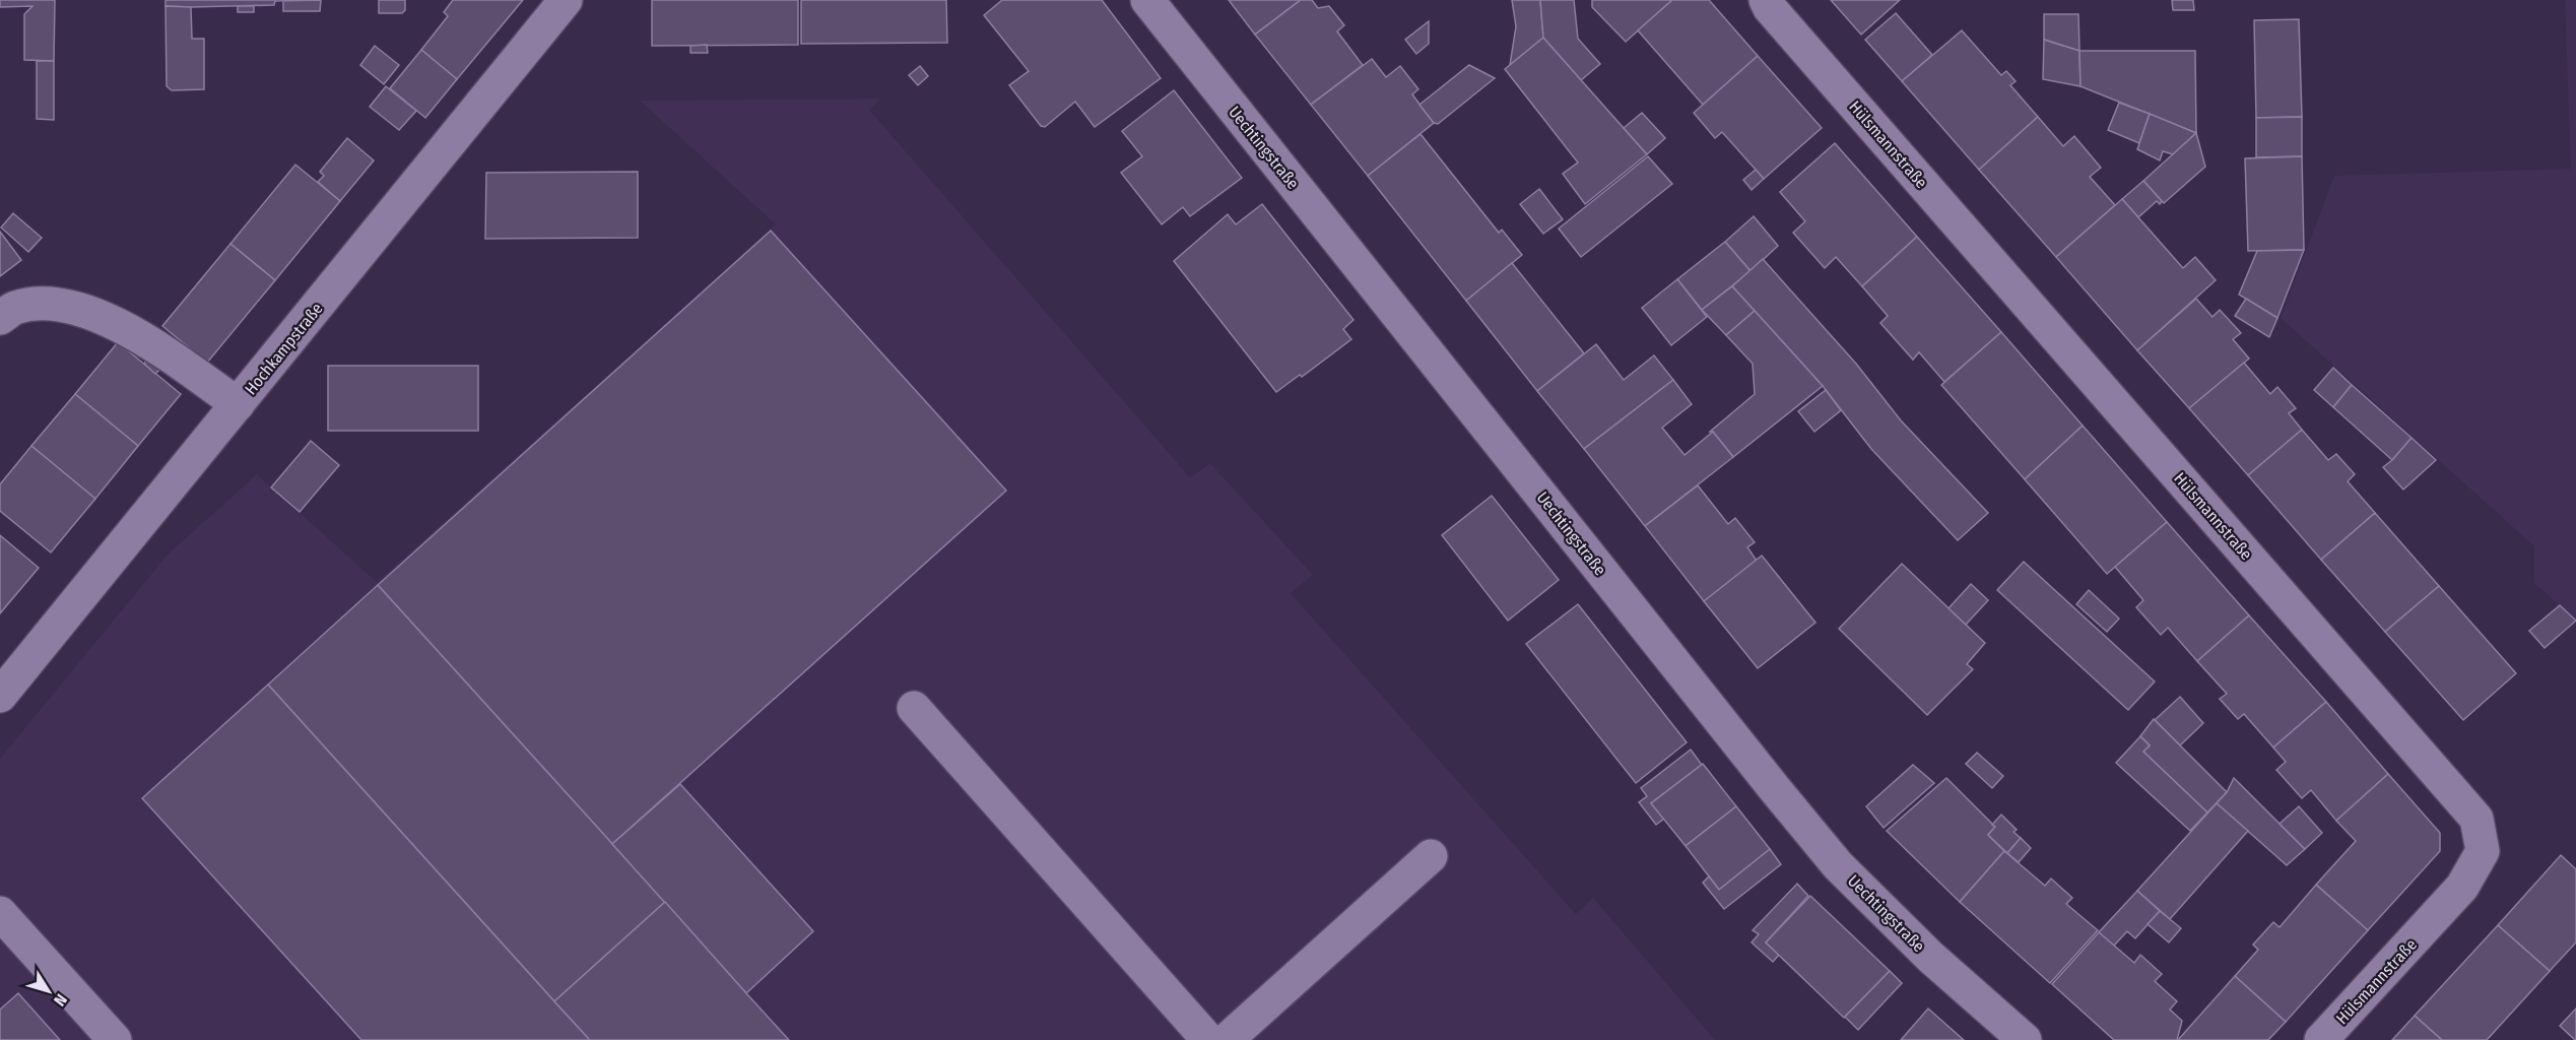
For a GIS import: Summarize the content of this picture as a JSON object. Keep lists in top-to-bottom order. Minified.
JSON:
{"streets":{"street":["Hülsmannstraße","Uechtingstraße","Hochkampstraße"]},"north":"bottom right"}
